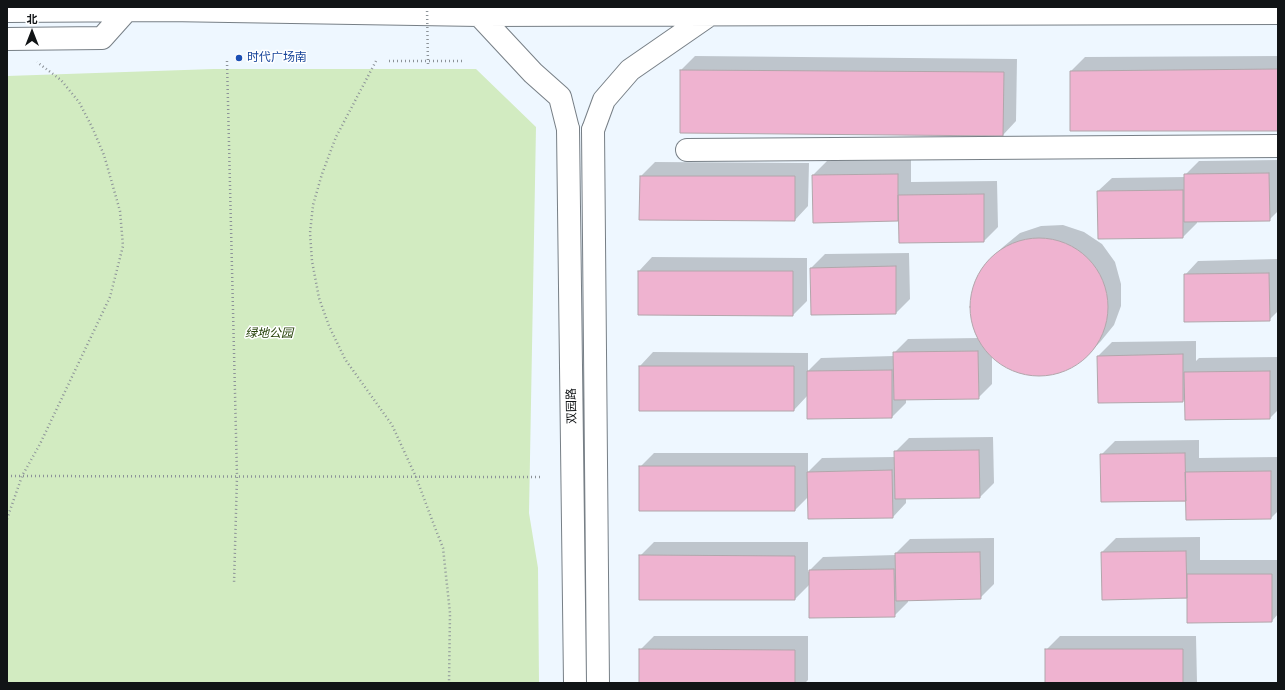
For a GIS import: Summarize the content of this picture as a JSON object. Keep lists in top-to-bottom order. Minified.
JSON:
{"streets":{"main road":["双园路"]},"parks":["绿地公园"],"places":["时代广场南"],"north":"top"}
